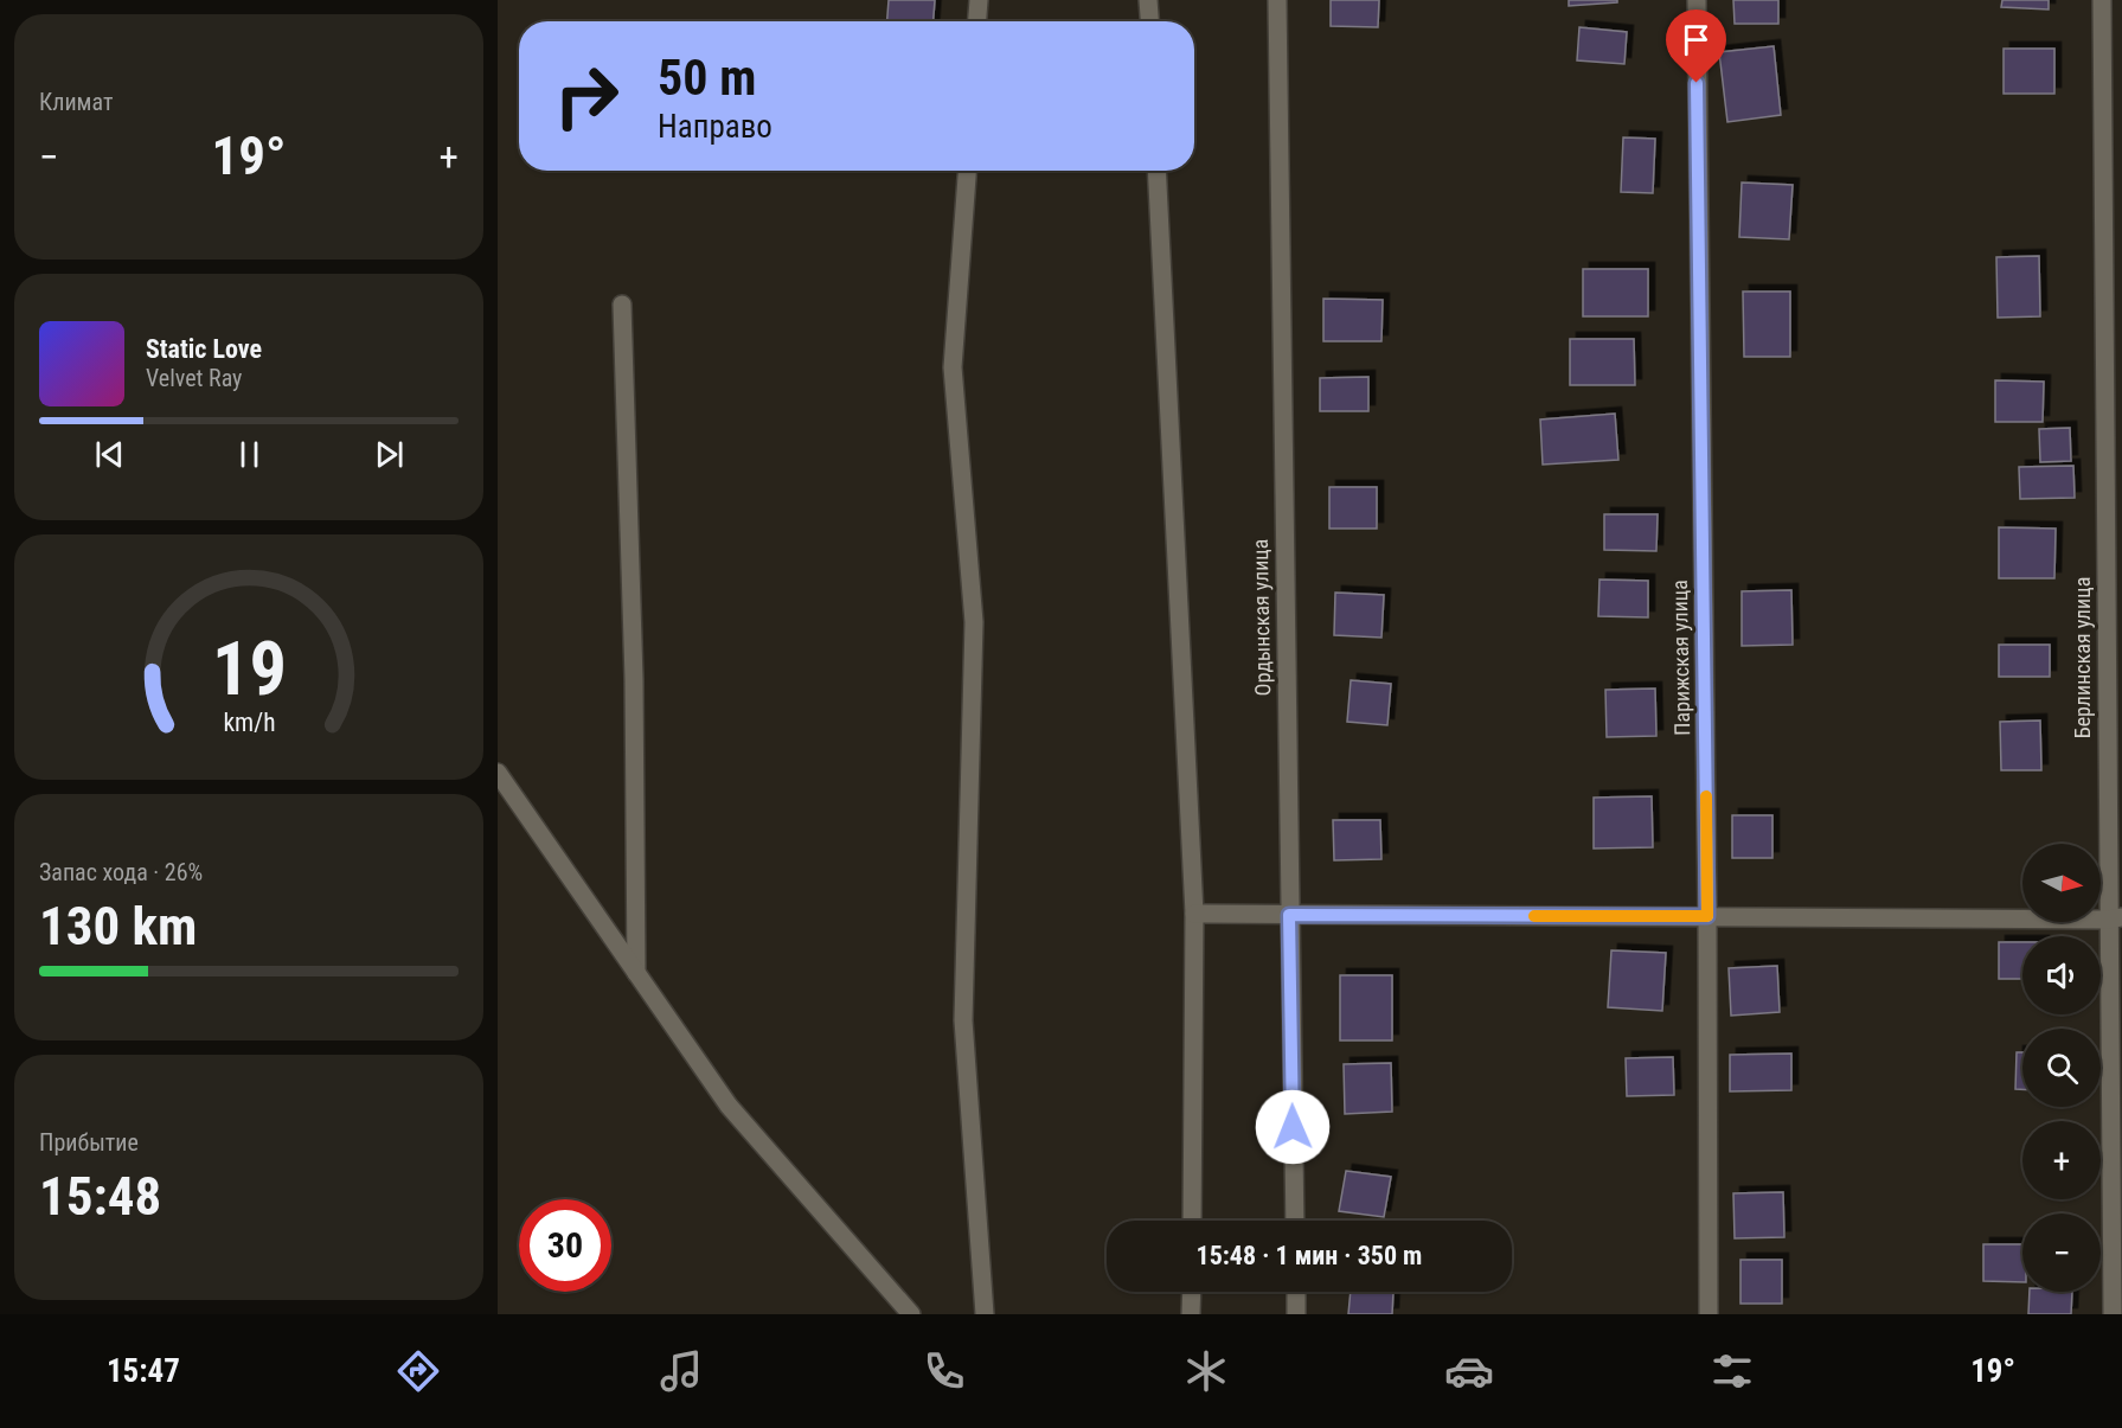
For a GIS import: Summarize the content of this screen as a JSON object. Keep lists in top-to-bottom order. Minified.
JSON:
{"streets":{"street":["Ордынская улица","Парижская улица","Берлинская улица"]},"north":"right","page":{"tile":["Климат",["Запас хода · 26%","130 km"],["Прибытие","15:48"]],"turn":["50 m","Направо"],"heat":["−","19°","+"],"song":["Static Love","Velvet Ray"],"map_buttons":["+","−"],"limit":"30","trip":"15:48 · 1 мин · 350 m","tabs":["15:47","19°"],"gauge":["19","km/h"]}}
